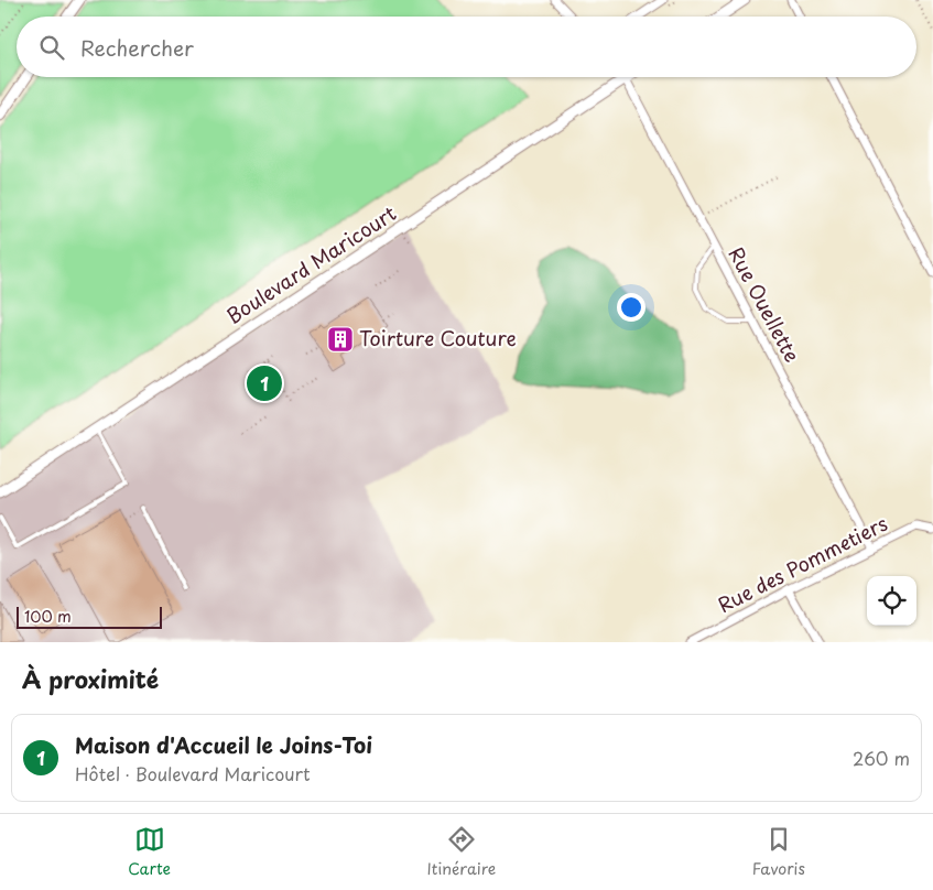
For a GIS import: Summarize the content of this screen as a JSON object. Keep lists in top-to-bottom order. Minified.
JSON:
{"streets":{"street":["Boulevard Maricourt","Rue Ouellette","Rue des Pommetiers"]},"crossings":[["Boulevard Maricourt","Rue Ouellette"],["Rue Ouellette","Rue des Pommetiers"]],"places":{"building":["Toirture Couture"]},"scale_bar":"100 m","page":{"search":"Rechercher","pins":"1","scale":"100 m","heading":"À proximité","list":[{"mark":"1","name":"Maison d'Accueil le Joins-Toi","note":"Hôtel · Boulevard Maricourt","value":"260 m"}],"nav":["Carte","Itinéraire","Favoris"]}}
